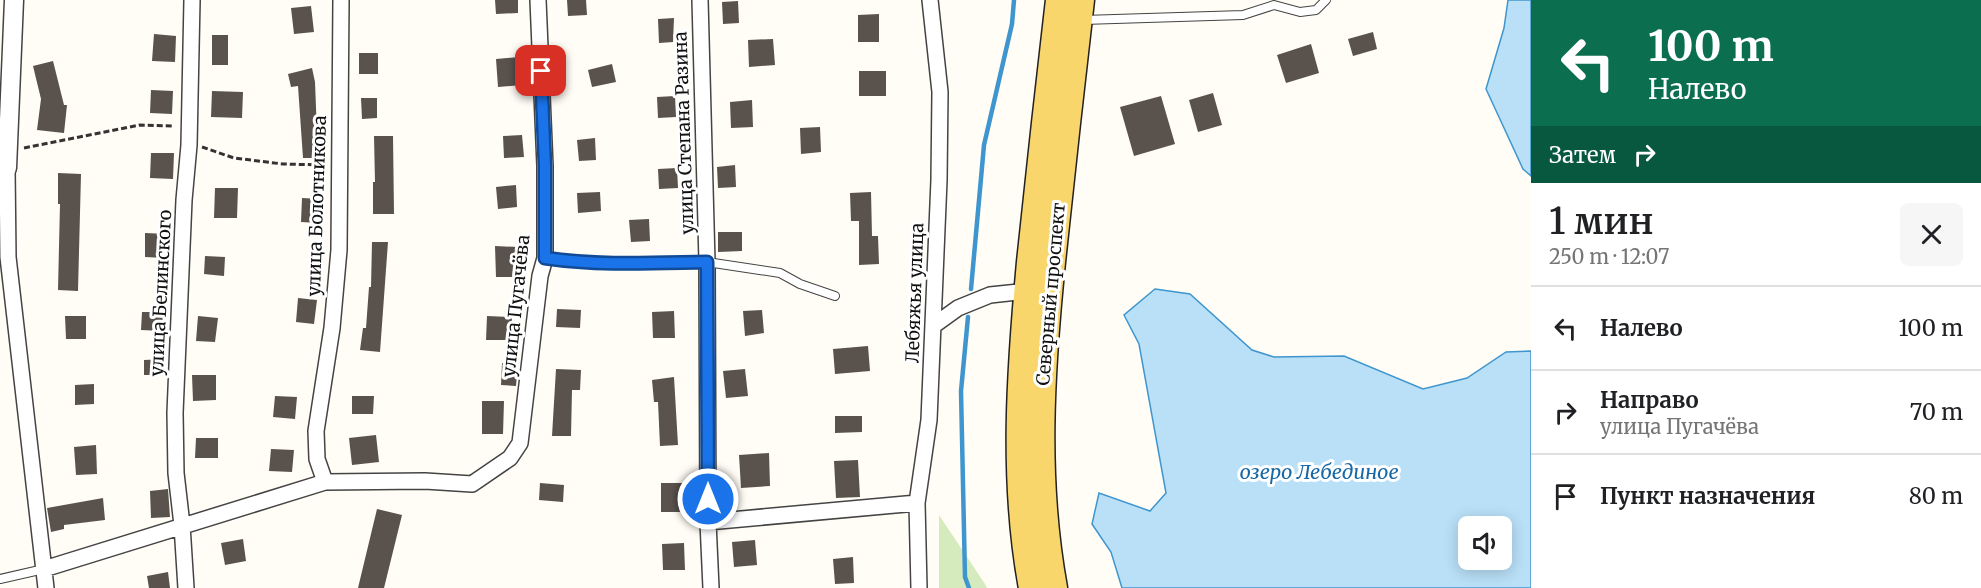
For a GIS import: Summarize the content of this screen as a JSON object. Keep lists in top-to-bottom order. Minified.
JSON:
{"streets":{"main road":["Северный проспект"],"street":["улица Степана Разина","улица Болотникова","улица Белинского","Лебяжья улица","улица Пугачёва"]},"crossings":[["улица Болотникова","улица Пугачёва"]],"water":["озеро Лебединое"],"page":{"turn":["100 m","Налево"],"then":"Затем","heading":["1 мин","250 m · 12:07"],"list":[{"name":"Налево","value":"100 m"},{"name":"Направо","note":"улица Пугачёва","value":"70 m"},{"name":"Пункт назначения","value":"80 m"}]}}
